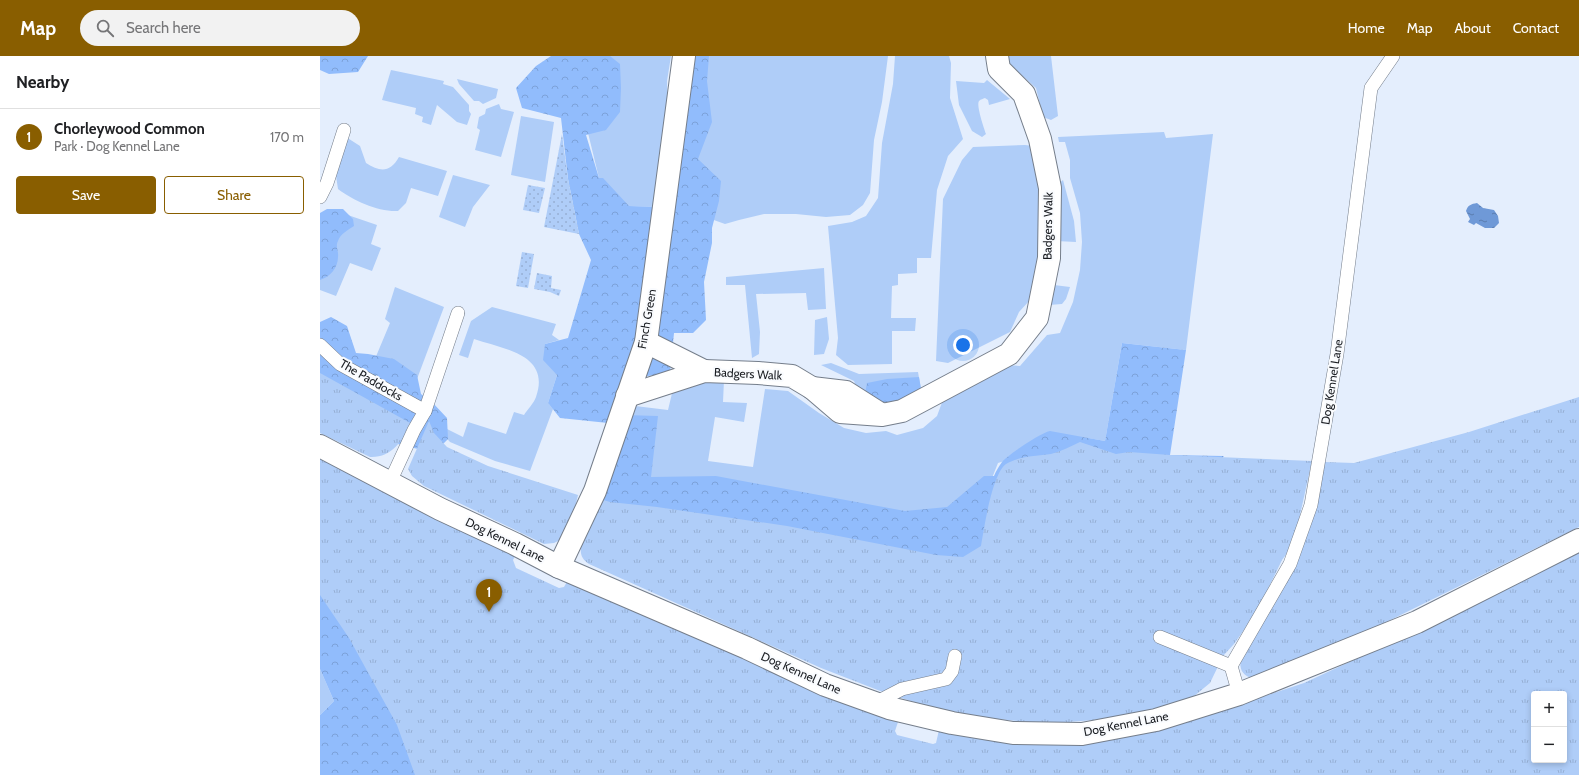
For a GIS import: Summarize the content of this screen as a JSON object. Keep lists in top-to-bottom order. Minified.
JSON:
{"streets":{"street":["Badgers Walk","Finch Green","Dog Kennel Lane"],"lane":["The Paddocks"]},"crossings":[["Badgers Walk","Finch Green"],["Finch Green","Dog Kennel Lane"]],"page":{"header":"Map","search":"Search here","nav":["Home","Map","About","Contact"],"heading":"Nearby","list":[{"mark":"1","name":"Chorleywood Common","note":"Park · Dog Kennel Lane","value":"170 m"}],"buttons":["Save","Share"],"pins":"1","map_buttons":["+","−"]}}
